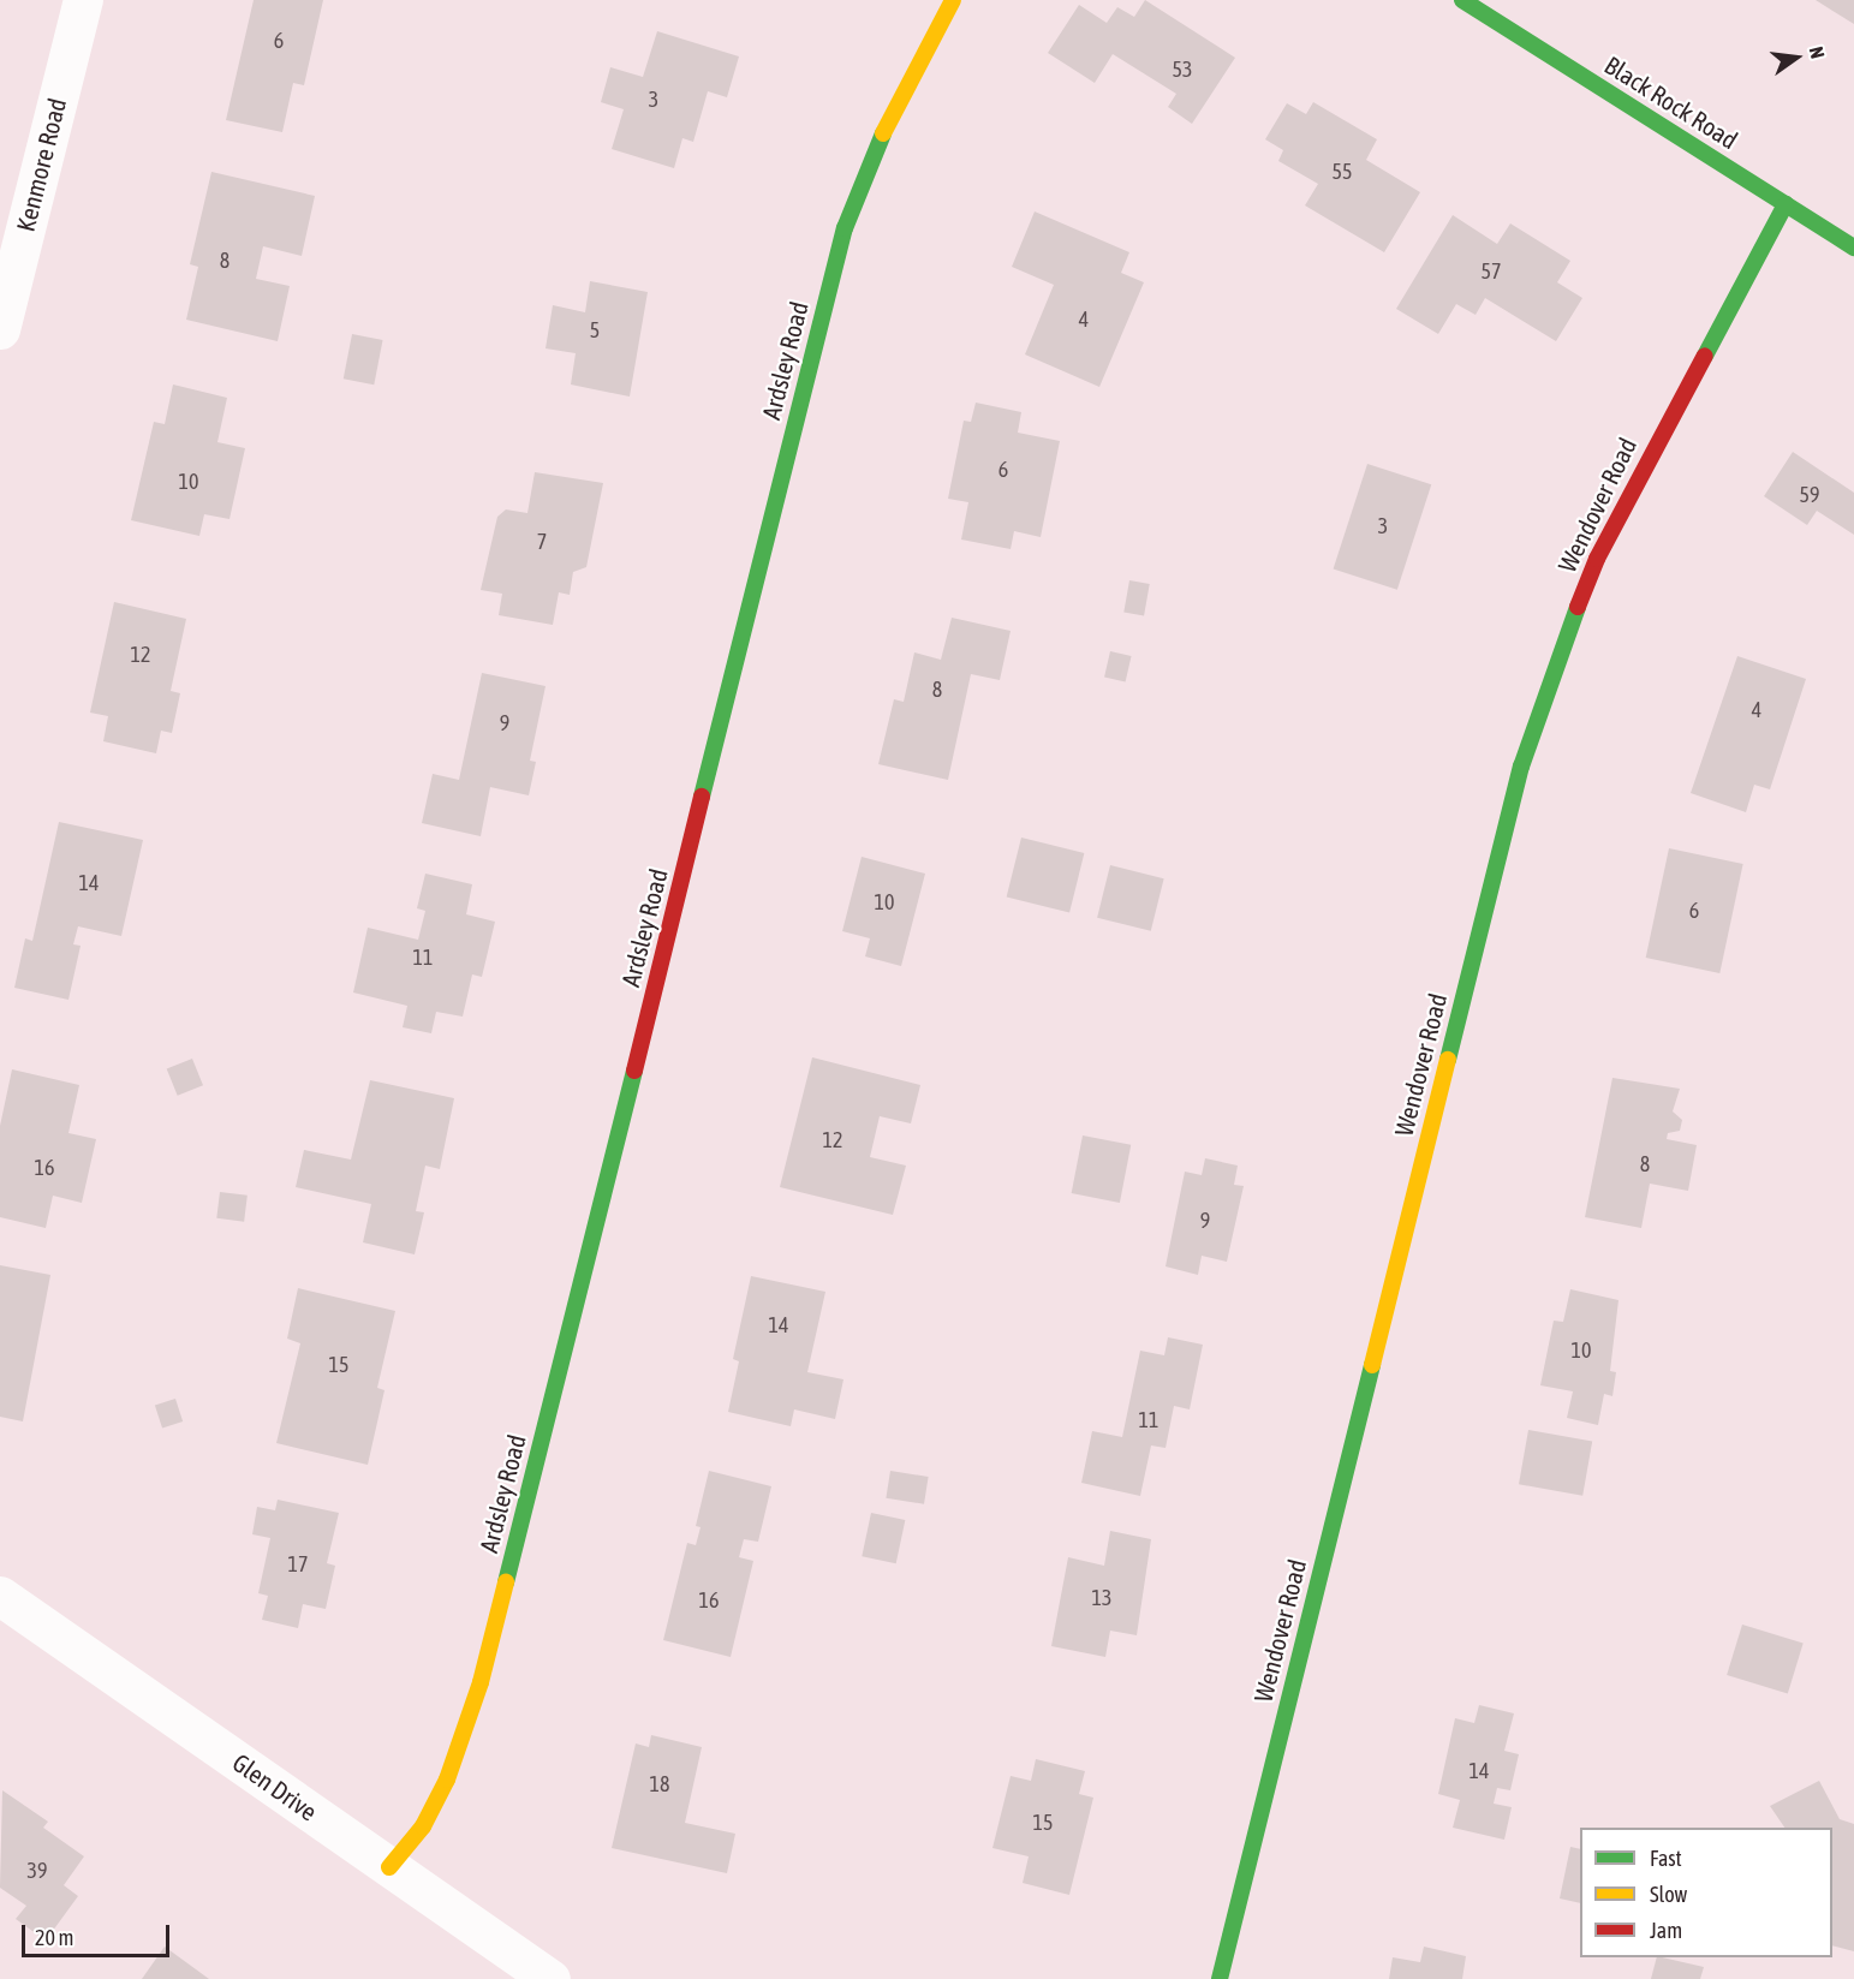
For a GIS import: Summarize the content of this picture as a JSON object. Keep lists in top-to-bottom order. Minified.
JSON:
{"streets":{"street":["Black Rock Road","Kenmore Road","Ardsley Road","Wendover Road","Glen Drive"]},"crossings":[["Black Rock Road","Wendover Road"],["Ardsley Road","Glen Drive"]],"house_numbers":["6","53","3","55","8","57","4","5","6","10","59","3","7","12","8","4","9","14","10","6","11","12","8","16","9","14","10","15","11","17","13","16","14","18","15","39"],"legend":["Fast","Slow","Jam"],"scale_bar":"20 m","north":"right"}
